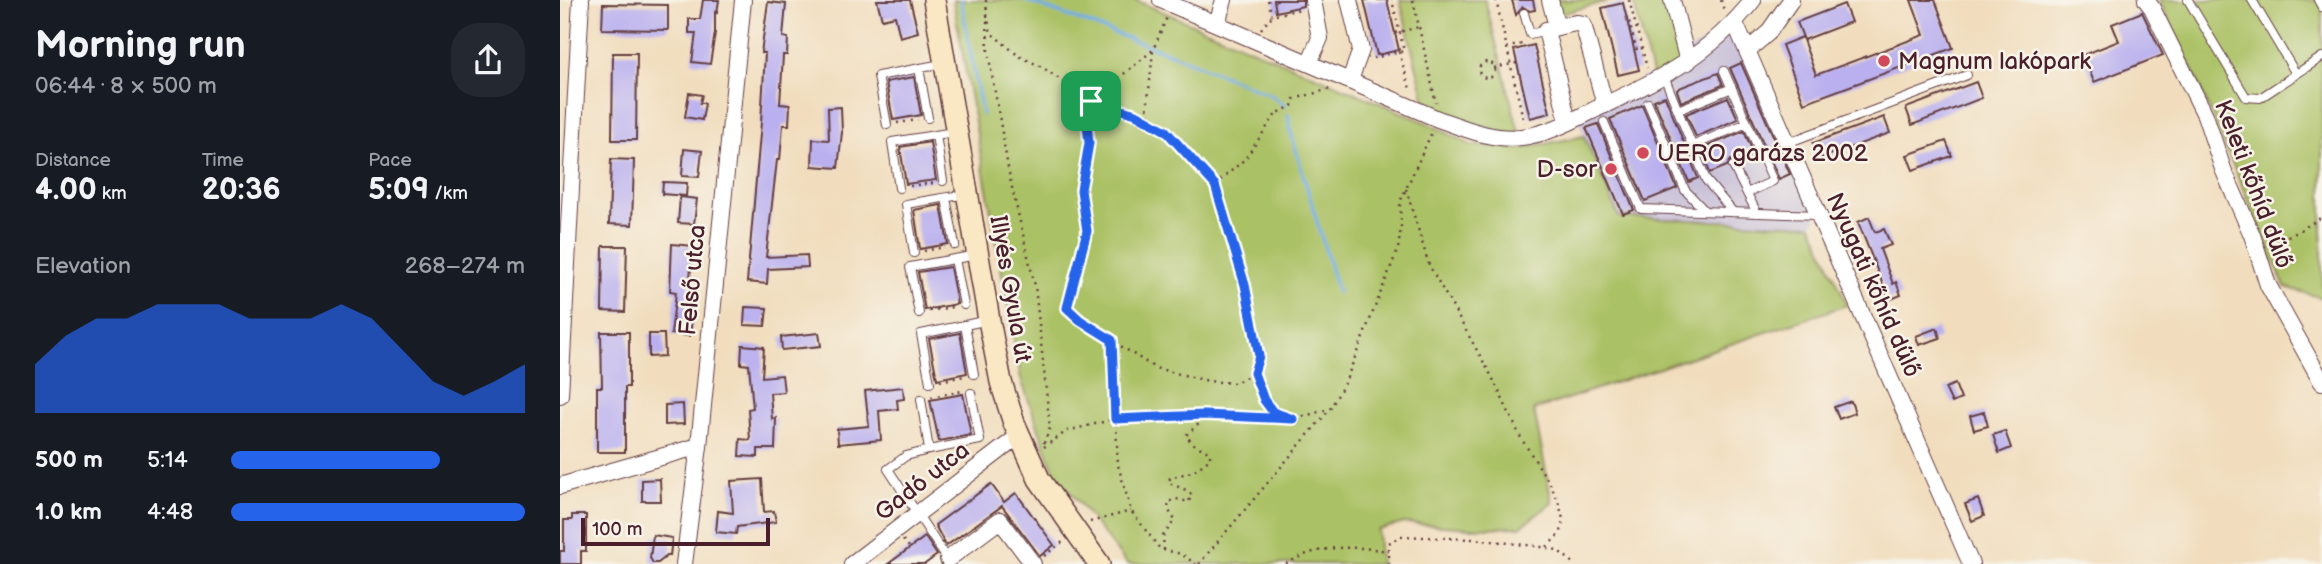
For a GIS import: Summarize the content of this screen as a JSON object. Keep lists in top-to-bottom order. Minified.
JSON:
{"streets":{"street":["Keleti kőhíd dűlő","Felső utca","Nyugati kőhíd dűlő","Illyés Gyula út","Gadó utca"]},"crossings":[["Illyés Gyula út","Gadó utca"]],"places":["Magnum lakópark","UERO garázs 2002","D-sor"],"scale_bar":"100 m","page":{"heading":["Morning run","06:44 · 8 × 500 m"],"stats":[["Distance","4.00 km"],["Time","20:36"],["Pace","5:09 /km"]],"chart":["Elevation","268–274 m"],"list":[{"name":"500 m","note":"5:14"},{"name":"1.0 km","note":"4:48"}],"scale":"100 m"}}
